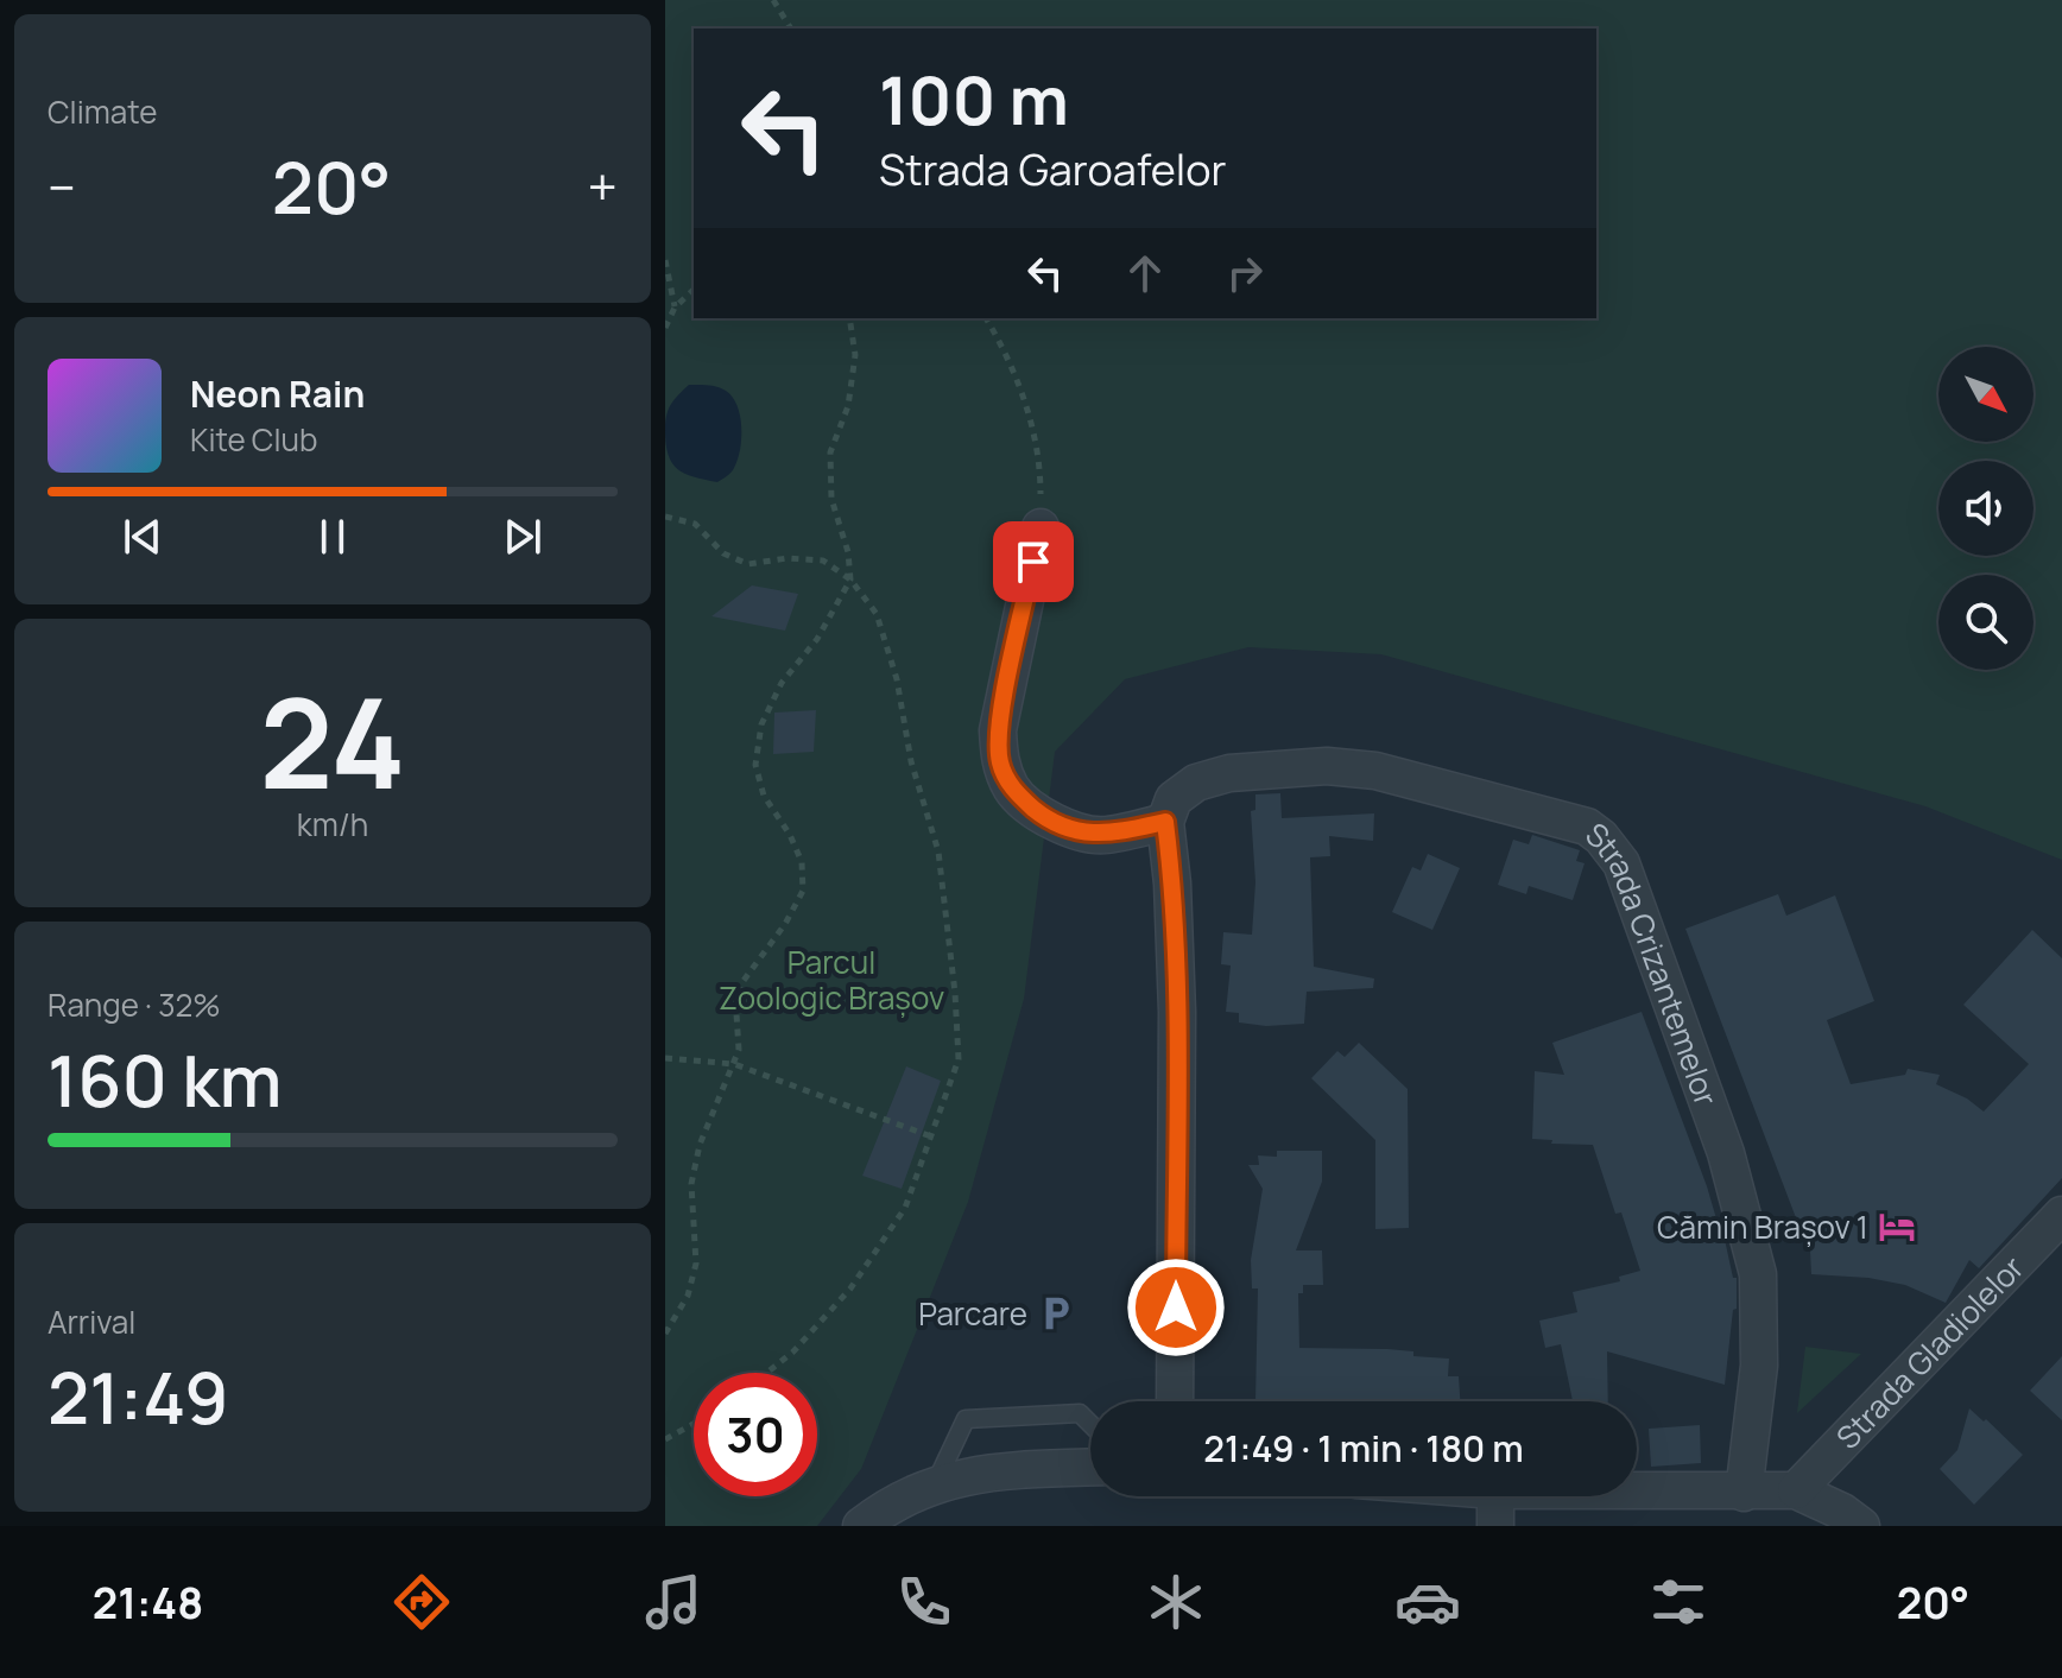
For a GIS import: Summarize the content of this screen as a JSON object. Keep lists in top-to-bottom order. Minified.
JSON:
{"streets":{"street":["Strada Crizantemelor","Strada Gladiolelor"]},"parks":["Parcul Zoologic Brașov"],"places":{"hotel":["Cămin Brașov 1"],"parking":["Parcare"]},"north":"bottom right","page":{"tile":["Climate",["24","km/h"],["Range · 32%","160 km"],["Arrival","21:49"]],"turn":["100 m","Strada Garoafelor"],"heat":["−","20°","+"],"song":["Neon Rain","Kite Club"],"limit":"30","trip":"21:49 · 1 min · 180 m","tabs":["21:48","20°"]}}
